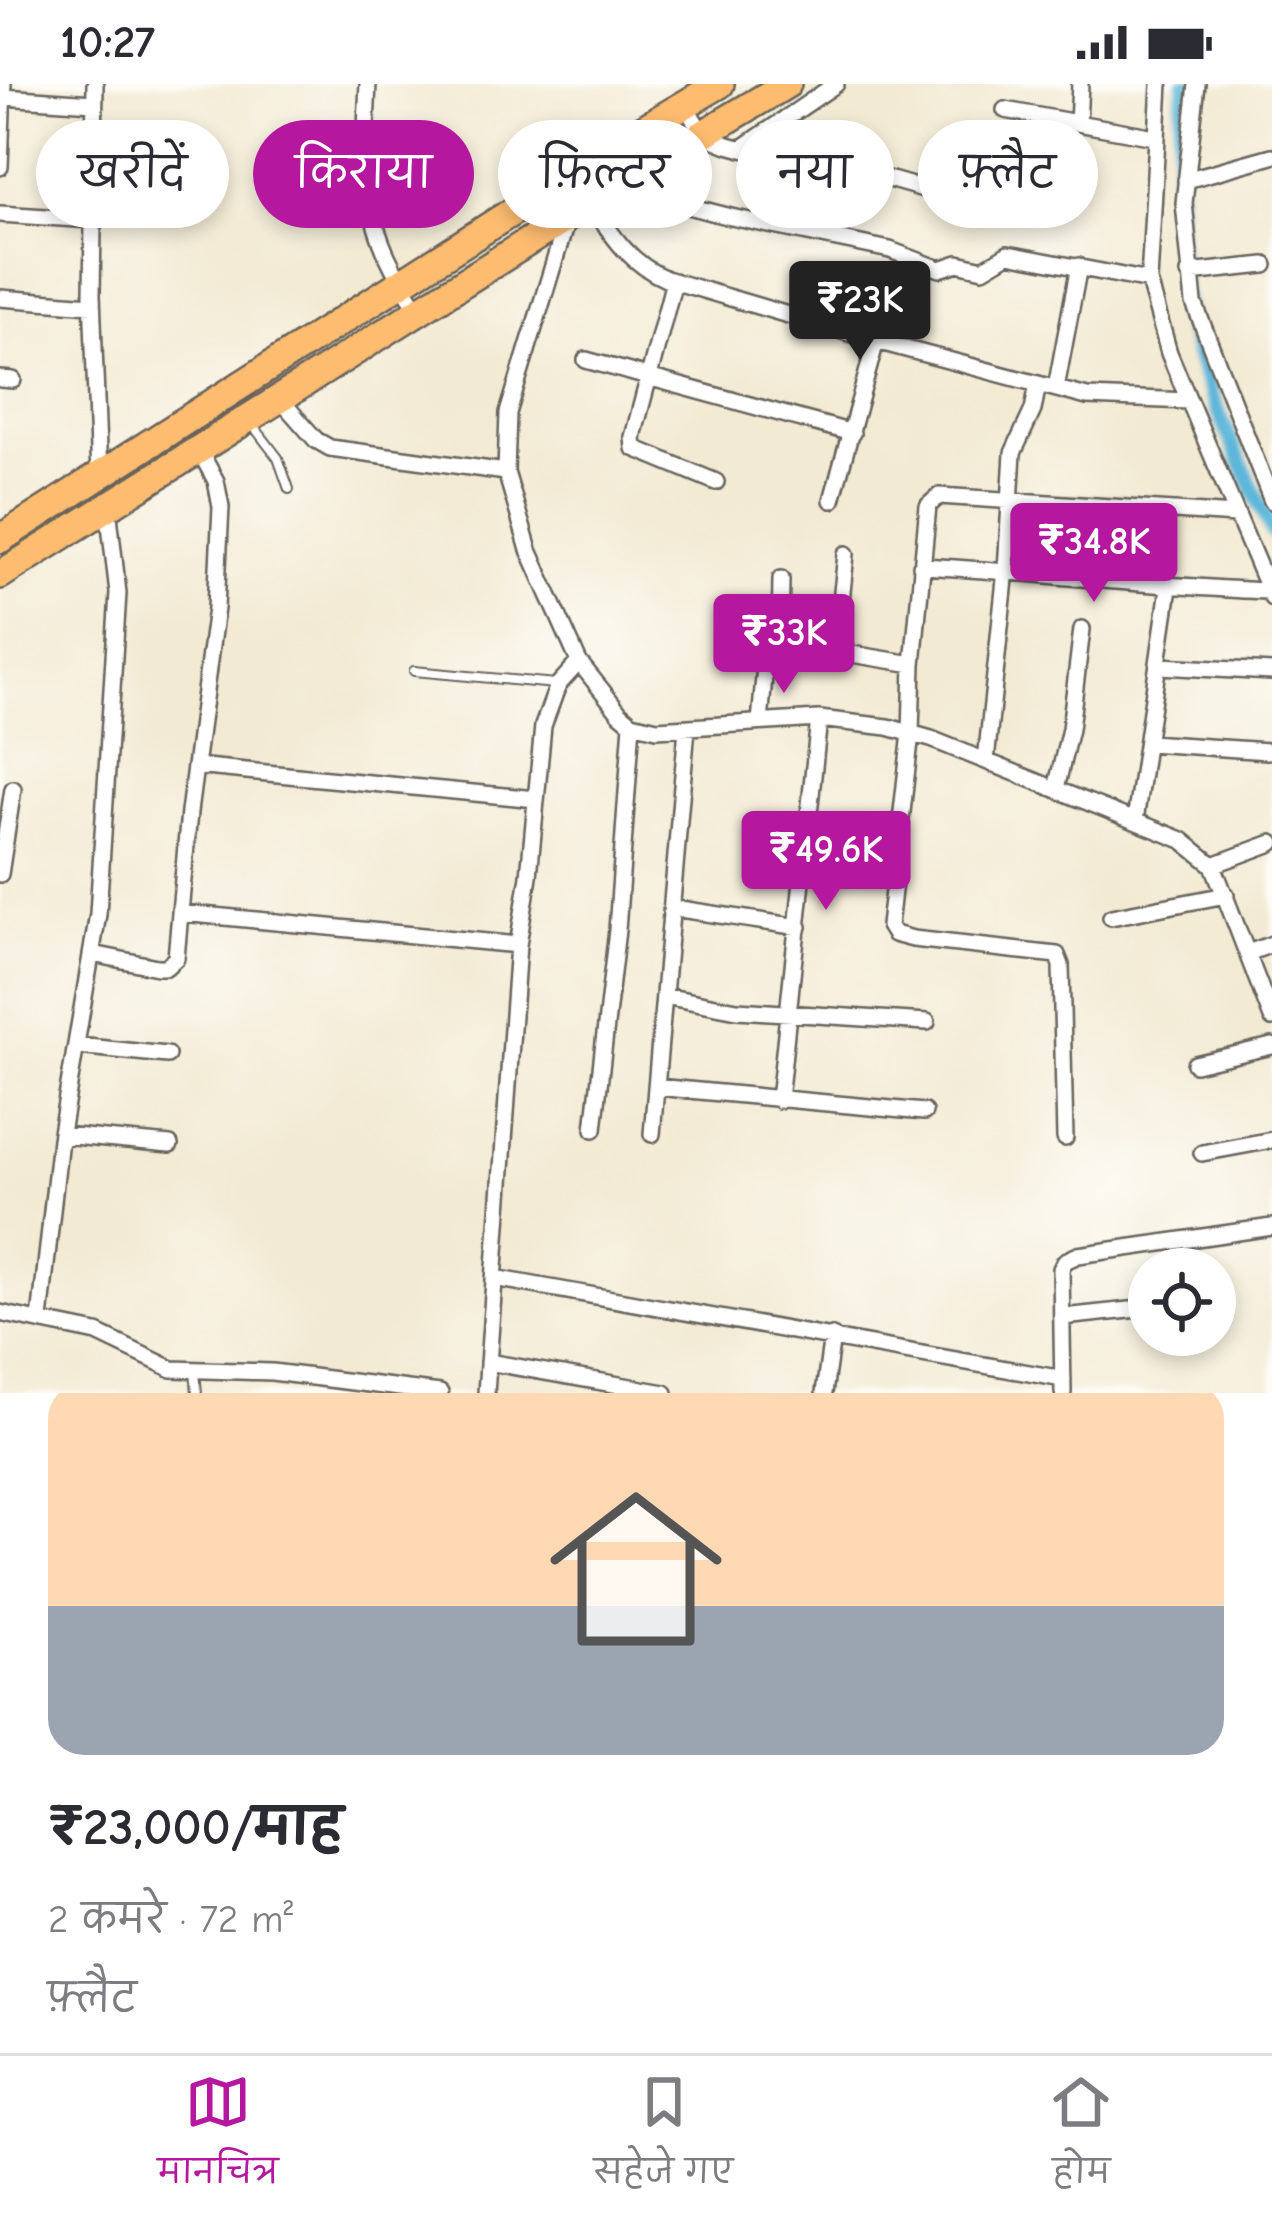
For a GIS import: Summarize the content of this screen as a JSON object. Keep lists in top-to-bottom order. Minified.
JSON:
{"page":{"status":"10:27","chip":["खरीदें","किराया","फ़िल्टर","नया","फ़्लैट"],"price":["₹23K","₹34.8K","₹33K","₹49.6K"],"list":[{"name":"₹23,000/माह","note":"2 कमरे · 72 m² · फ़्लैट"}],"tabs":["मानचित्र","सहेजे गए","होम"]}}
